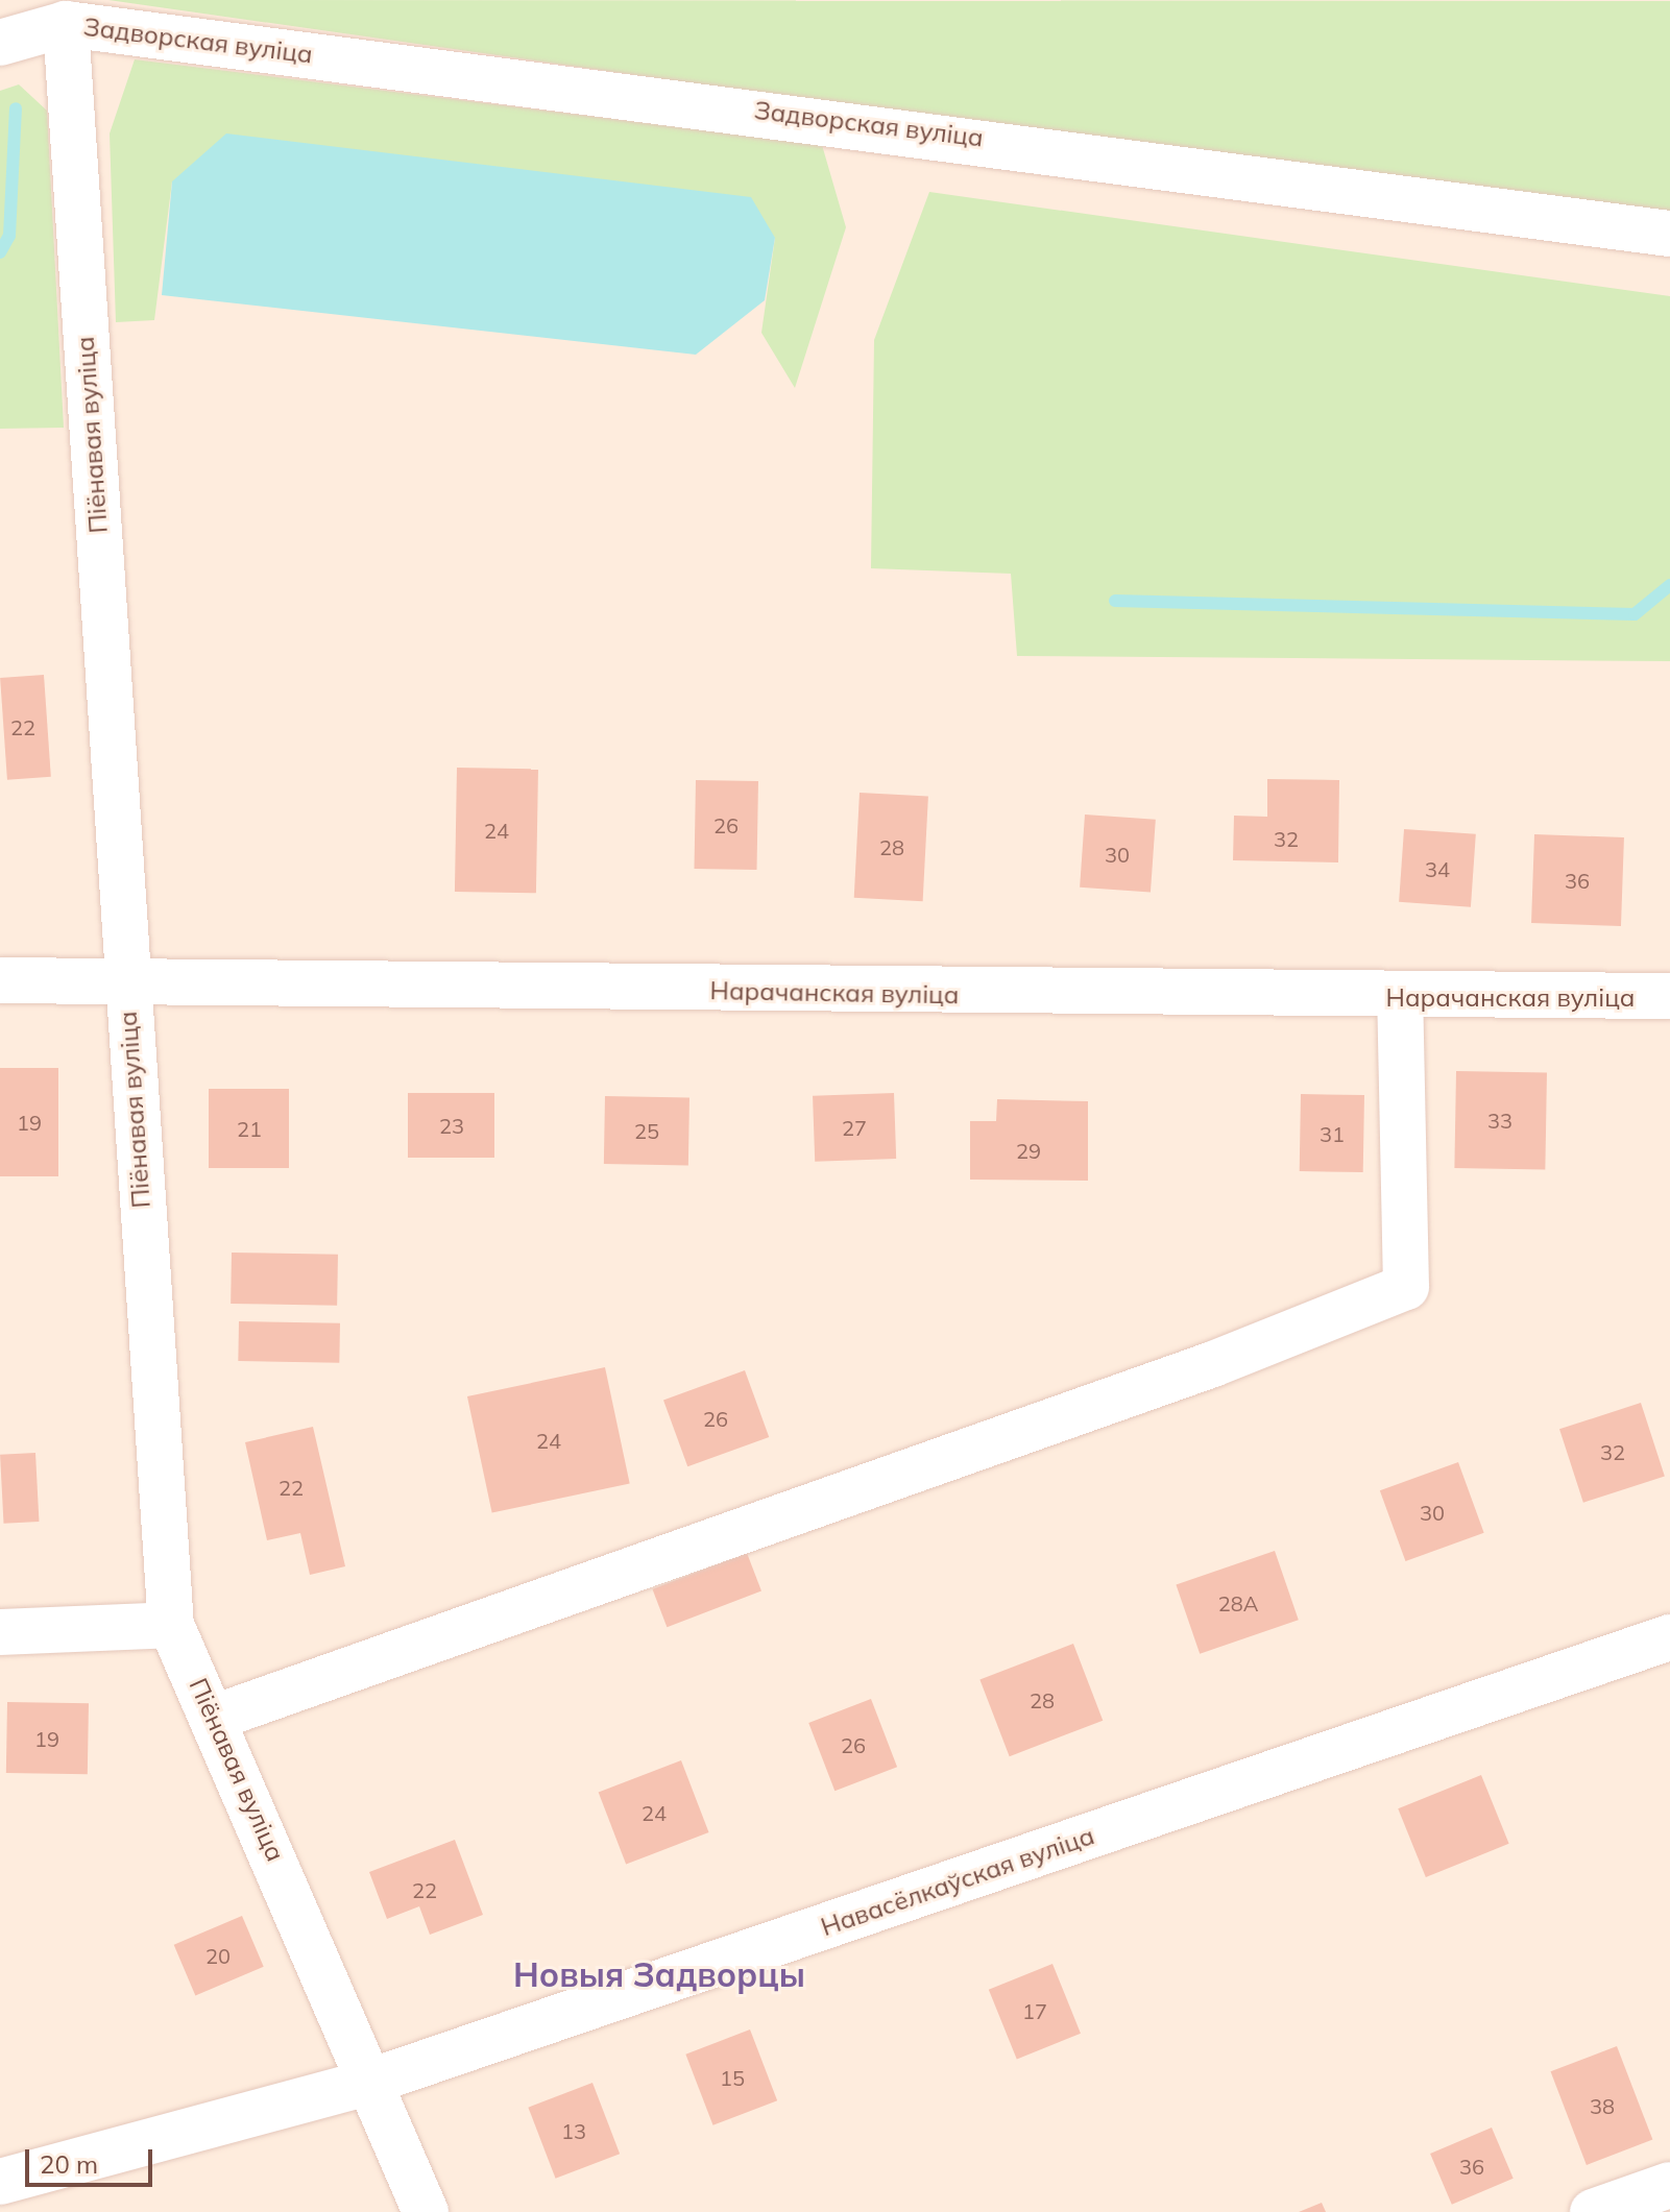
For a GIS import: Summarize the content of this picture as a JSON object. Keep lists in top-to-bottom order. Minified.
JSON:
{"streets":{"street":["Задворская вуліца","Піёнавая вуліца","Нарачанская вуліца","Навасёлкаўская вуліца"]},"crossings":[["Задворская вуліца","Піёнавая вуліца"],["Піёнавая вуліца","Нарачанская вуліца"],["Піёнавая вуліца","Навасёлкаўская вуліца"]],"districts":["Новыя Задворцы"],"house_numbers":["22","26","24","32","28","30","34","36","33","19","23","27","21","25","31","29","26","24","32","22","30","28А","28","19","26","24","22","20","17","15","38","13","36"],"scale_bar":"20 m"}
